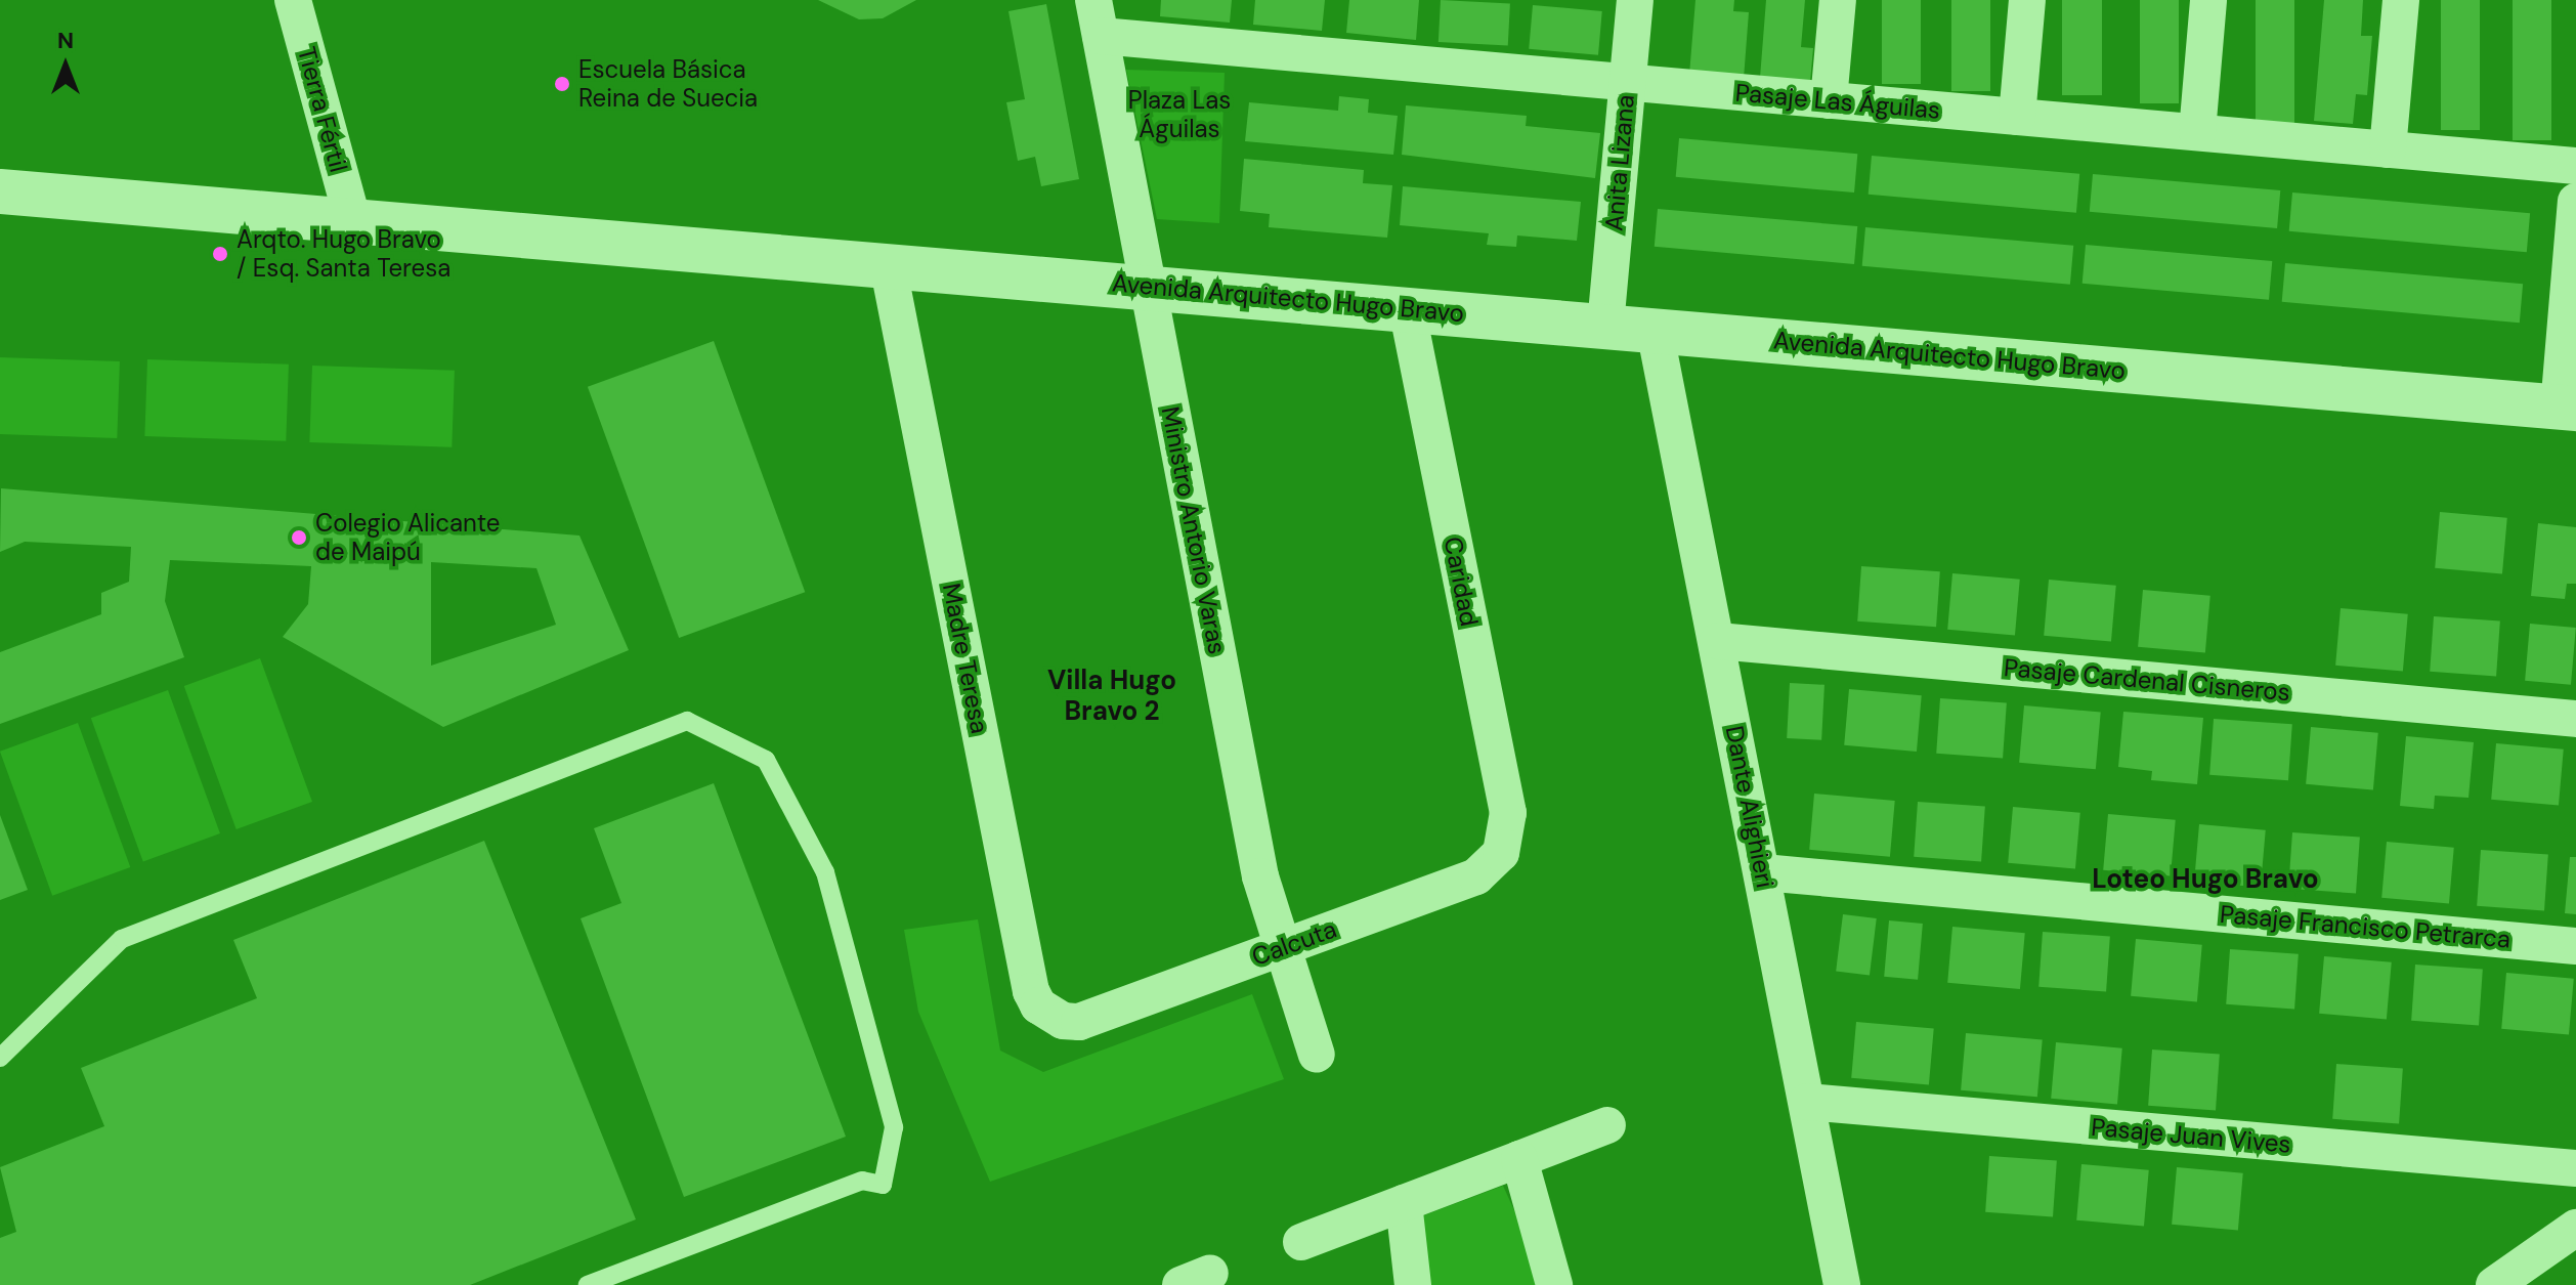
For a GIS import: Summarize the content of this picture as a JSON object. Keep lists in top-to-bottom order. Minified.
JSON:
{"streets":{"street":["Pasaje Las Águilas","Tierra Fértil","Anita Lizana","Avenida Arquitecto Hugo Bravo","Ministro Antorio Varas","Caridad","Madre Teresa","Pasaje Cardenal Cisneros","Dante Alighieri","Pasaje Francisco Petrarca","Calcuta","Pasaje Juan Vives"]},"crossings":[["Pasaje Las Águilas","Anita Lizana"],["Pasaje Las Águilas","Ministro Antorio Varas"],["Tierra Fértil","Avenida Arquitecto Hugo Bravo"],["Anita Lizana","Avenida Arquitecto Hugo Bravo"],["Avenida Arquitecto Hugo Bravo","Ministro Antorio Varas"],["Avenida Arquitecto Hugo Bravo","Caridad"],["Avenida Arquitecto Hugo Bravo","Madre Teresa"],["Avenida Arquitecto Hugo Bravo","Dante Alighieri"],["Ministro Antorio Varas","Calcuta"],["Caridad","Calcuta"],["Madre Teresa","Calcuta"],["Pasaje Cardenal Cisneros","Dante Alighieri"],["Dante Alighieri","Pasaje Francisco Petrarca"],["Dante Alighieri","Pasaje Juan Vives"]],"districts":["Villa Hugo Bravo 2","Loteo Hugo Bravo"],"parks":["Plaza Las Águilas"],"places":["Escuela Básica Reina de Suecia","Arqto. Hugo Bravo / Esq. Santa Teresa","Colegio Alicante de Maipú"],"north":"top"}
